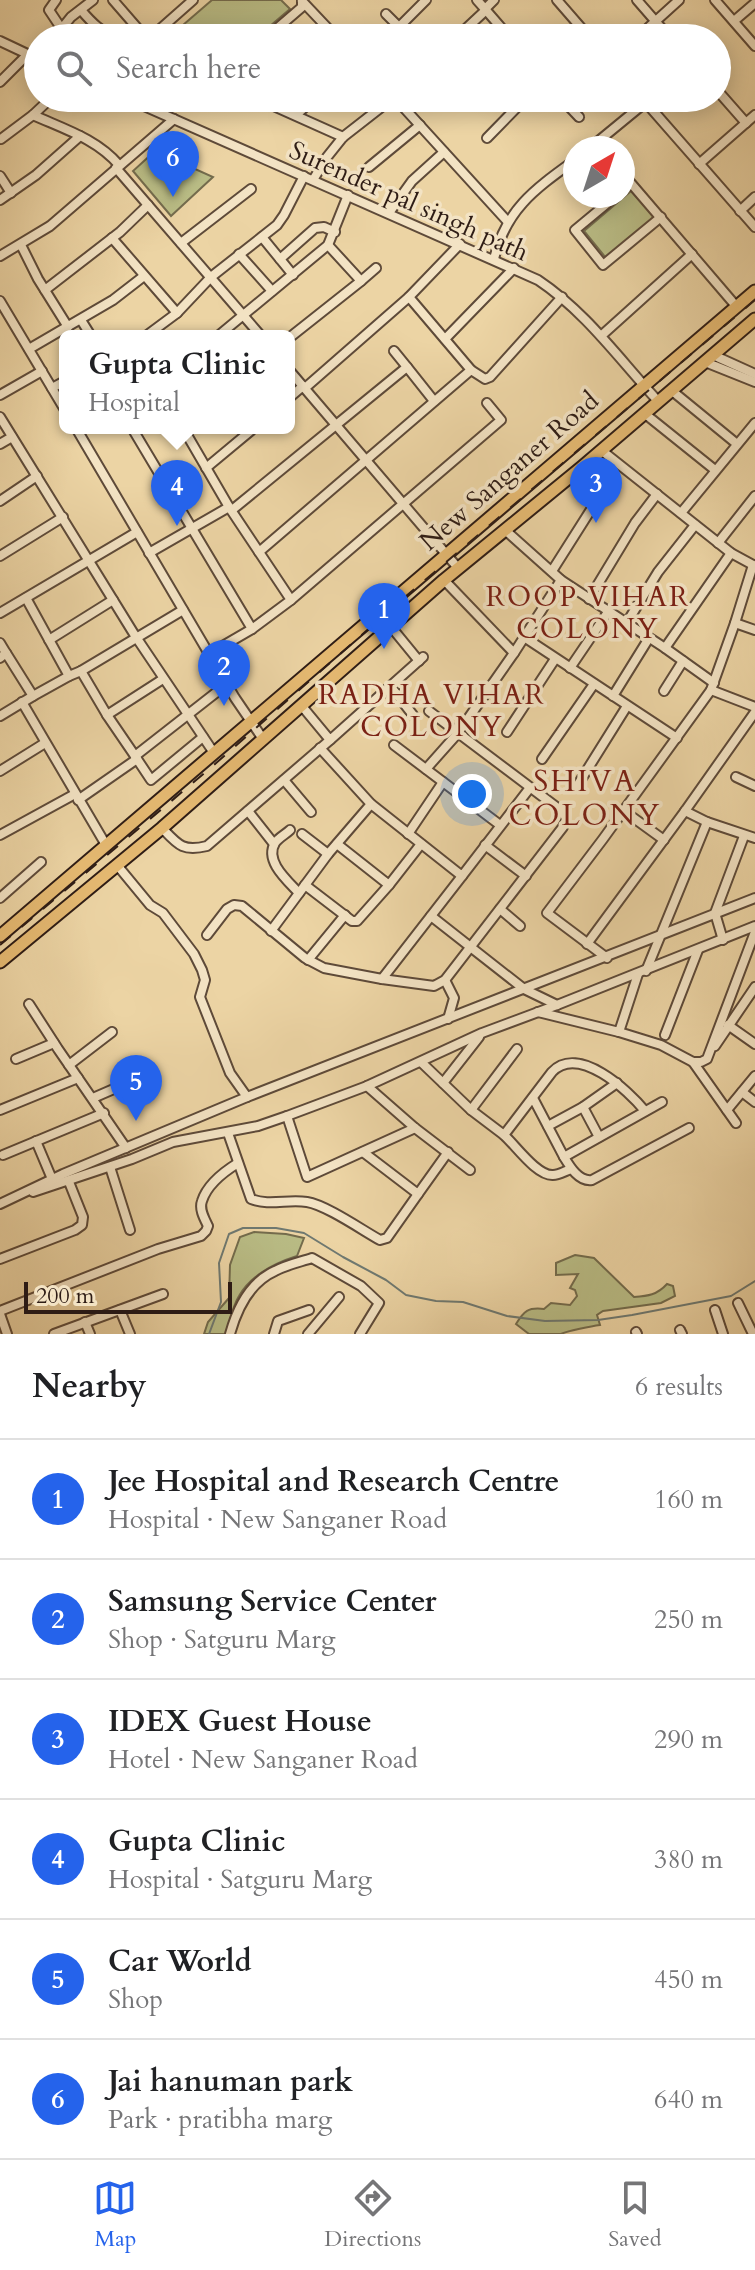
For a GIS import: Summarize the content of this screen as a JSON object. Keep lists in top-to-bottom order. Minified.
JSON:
{"streets":{"main road":["New Sanganer Road"],"street":["Surender pal singh path"]},"crossings":[["Surender pal singh path","New Sanganer Road"]],"districts":["ROOP VIHAR COLONY","RADHA VIHAR COLONY","SHIVA COLONY"],"scale_bar":"200 m","north":"top right","page":{"search":"Search here","pins":["6","3","4","1","2","5"],"popup":["Gupta Clinic","Hospital"],"scale":"200 m","heading":["Nearby","6 results"],"list":[{"mark":"1","name":"Jee Hospital and Research Centre","note":"Hospital · New Sanganer Road","value":"160 m"},{"mark":"2","name":"Samsung Service Center","note":"Shop · Satguru Marg","value":"250 m"},{"mark":"3","name":"IDEX Guest House","note":"Hotel · New Sanganer Road","value":"290 m"},{"mark":"4","name":"Gupta Clinic","note":"Hospital · Satguru Marg","value":"380 m"},{"mark":"5","name":"Car World","note":"Shop","value":"450 m"},{"mark":"6","name":"Jai hanuman park","note":"Park · pratibha marg","value":"640 m"}],"nav":["Map","Directions","Saved"]}}
